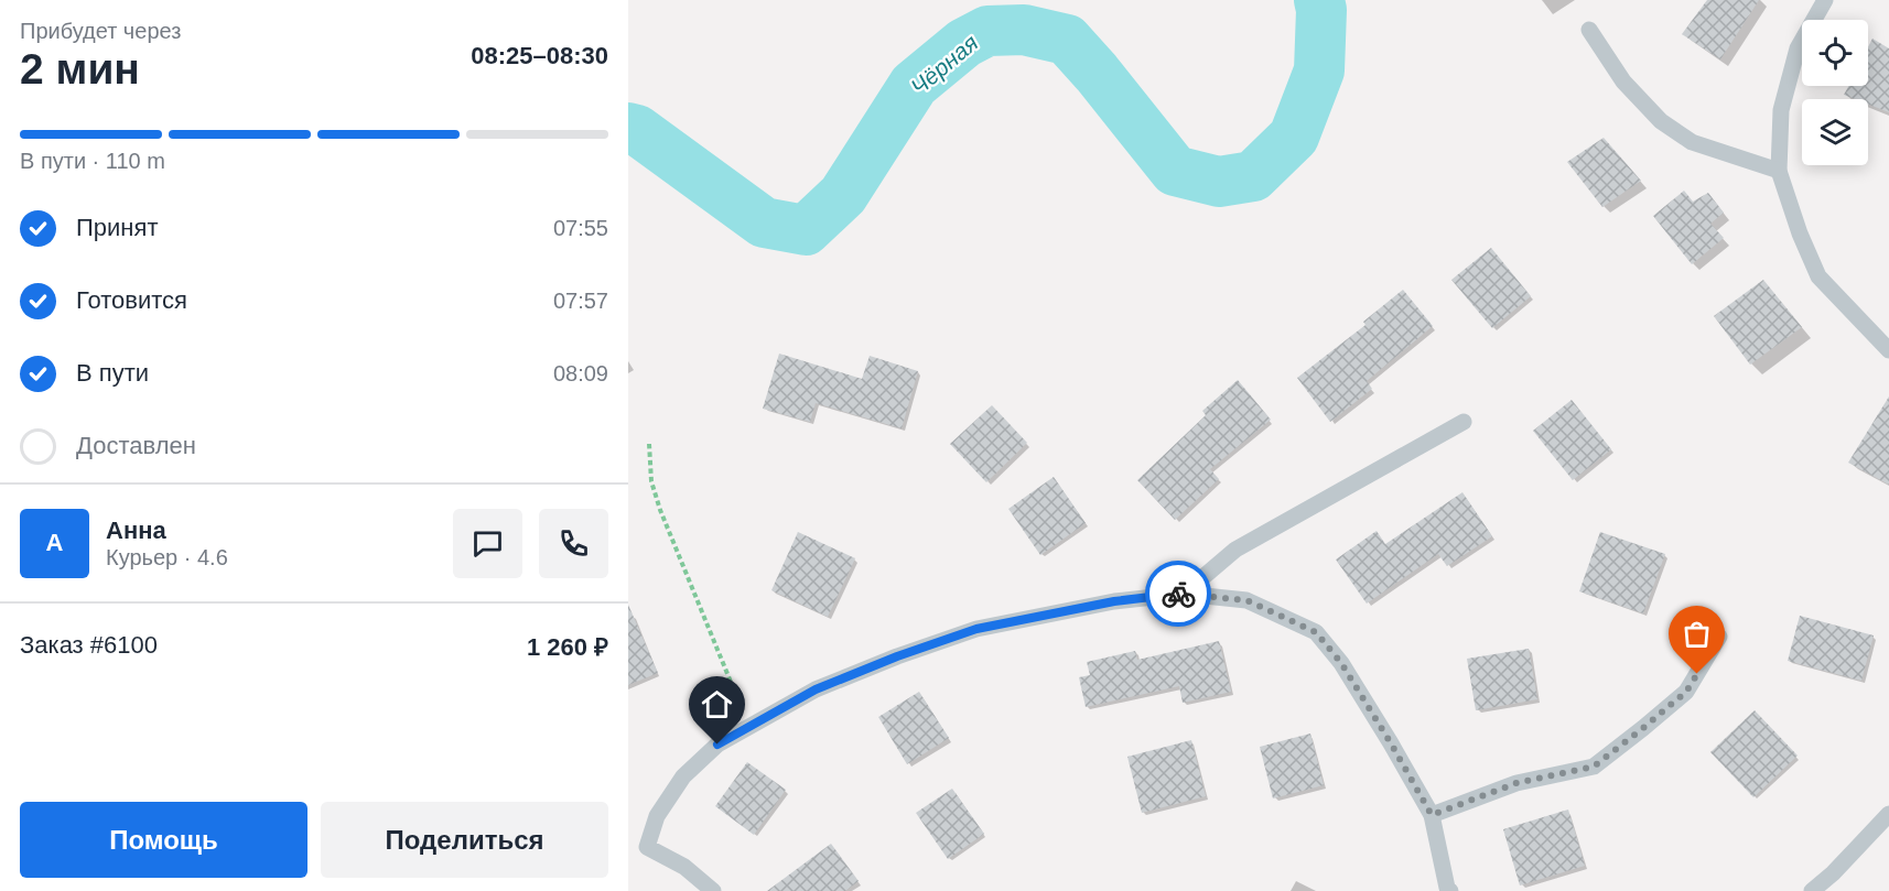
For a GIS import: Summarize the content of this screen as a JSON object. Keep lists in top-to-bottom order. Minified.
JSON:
{"water":["Чёрная"],"page":{"heading":["2 мин","Прибудет через","08:25–08:30"],"panel":["Анна","Курьер · 4.6","Заказ #6100","1 260 ₽"],"bar":"В пути · 110 m","list":[["Принят","07:55"],["Готовится","07:57"],["В пути","08:09"],"Доставлен"],"round":"А","buttons":["Помощь","Поделиться"]}}
